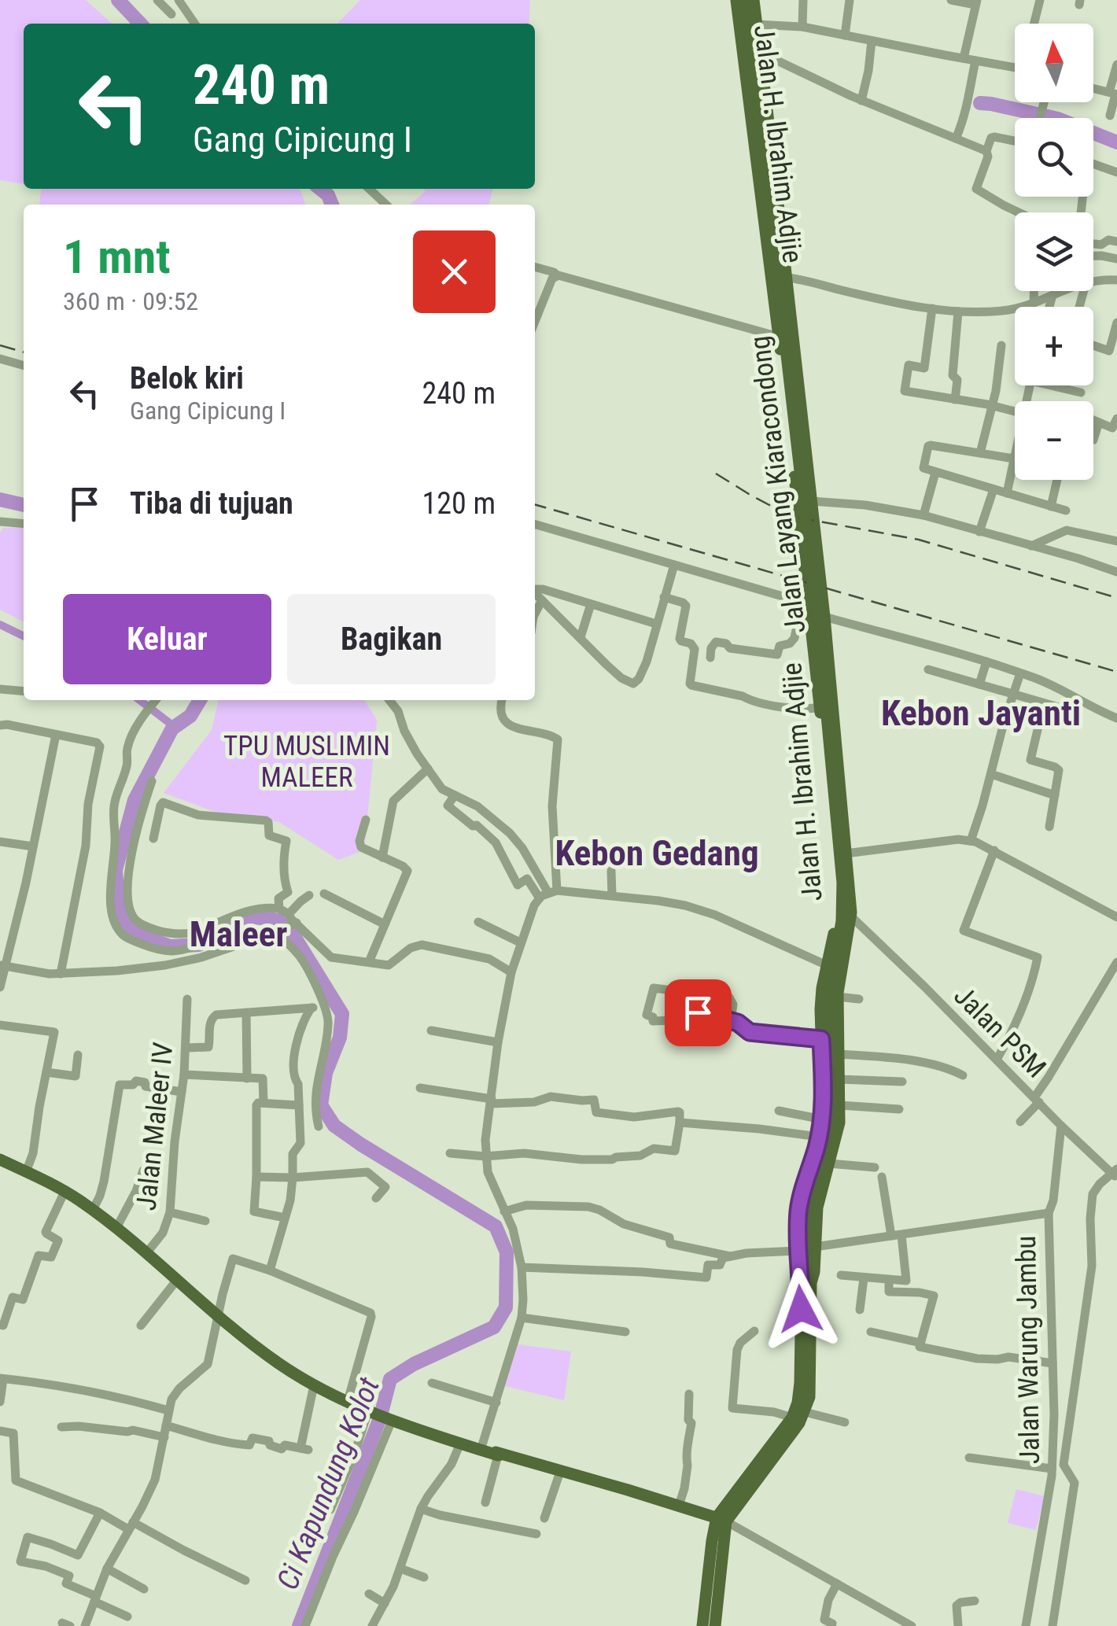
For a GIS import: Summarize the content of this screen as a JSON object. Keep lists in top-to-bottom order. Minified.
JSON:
{"streets":{"main road":["Jalan H. Ibrahim Adjie","Jalan Layang Kiaracondong"],"street":["Jalan PSM","Jalan Maleer IV","Jalan Warung Jambu"]},"crossings":[["Jalan H. Ibrahim Adjie","Jalan Layang Kiaracondong"],["Jalan H. Ibrahim Adjie","Jalan PSM"],["Jalan H. Ibrahim Adjie","Jalan Warung Jambu"]],"districts":["Kebon Jayanti","Kebon Gedang","Maleer"],"water":["Ci Kapundung Kolot"],"parks":["TPU MUSLIMIN MALEER"],"north":"top","page":{"map_buttons":["+","−"],"turn":["240 m","Gang Cipicung I"],"heading":["1 mnt","360 m · 09:52"],"list":[{"name":"Belok kiri","note":"Gang Cipicung I","value":"240 m"},{"name":"Tiba di tujuan","value":"120 m"}],"buttons":["Keluar","Bagikan"]}}
